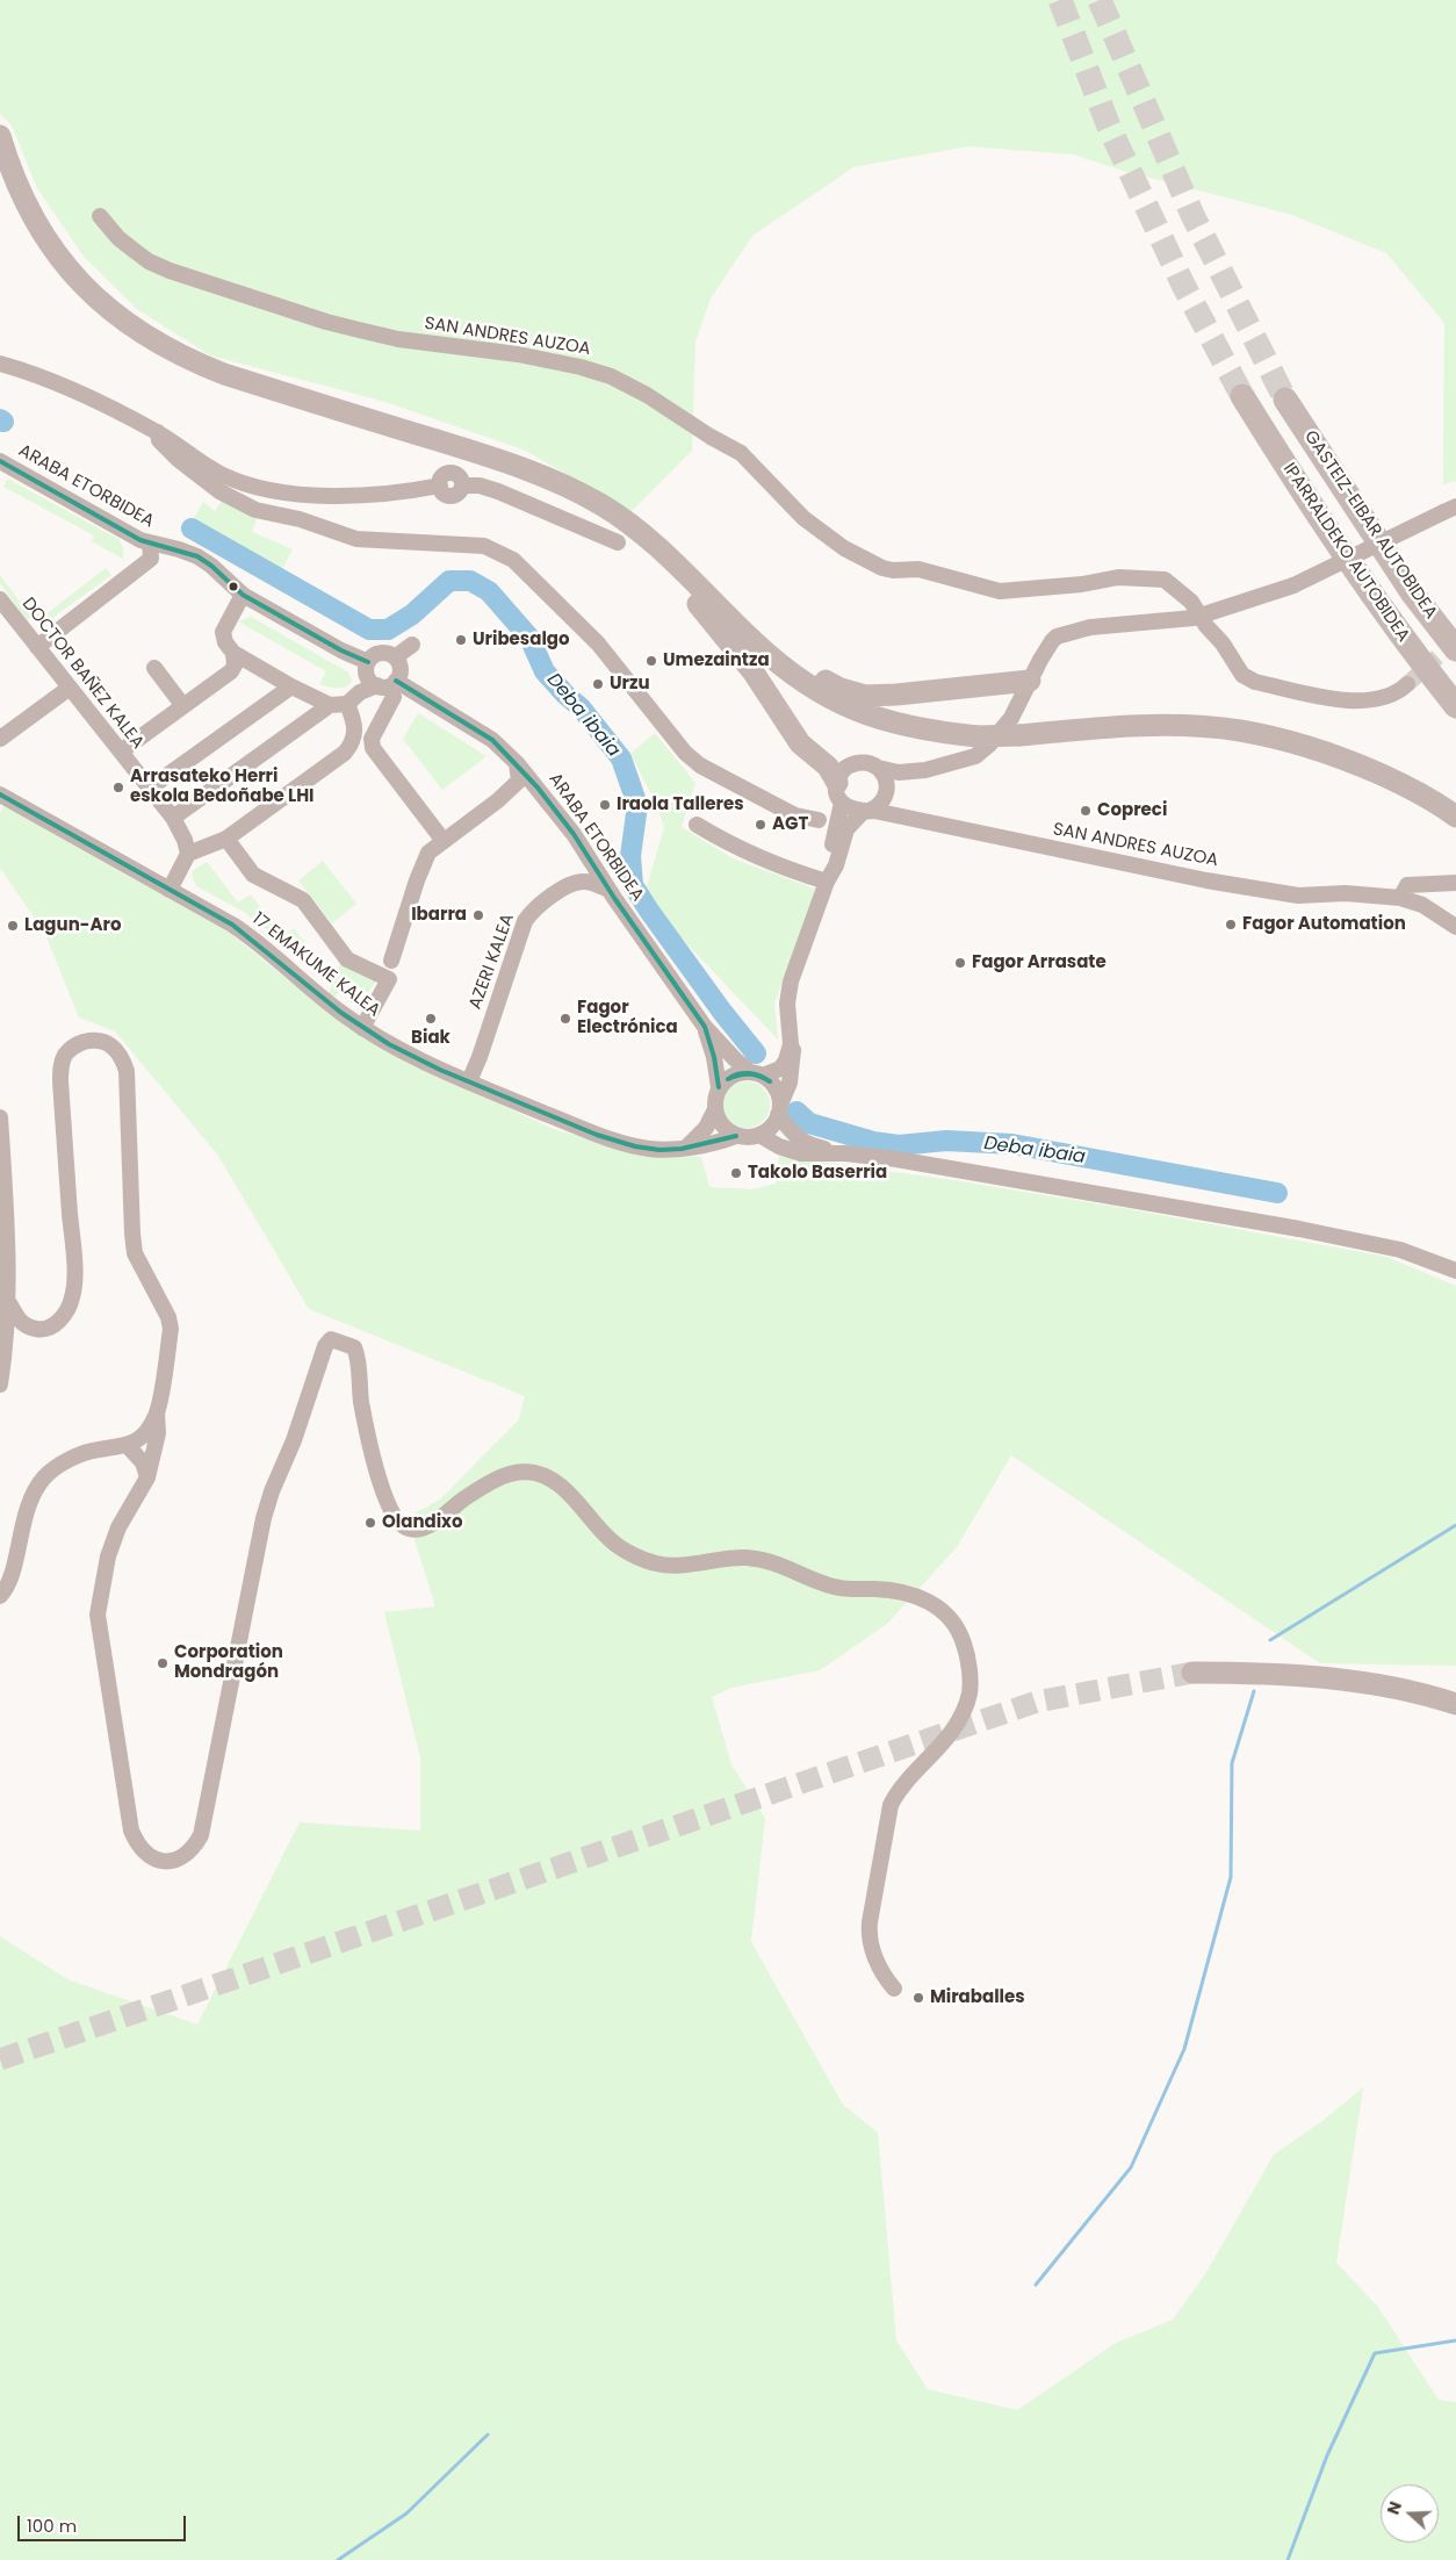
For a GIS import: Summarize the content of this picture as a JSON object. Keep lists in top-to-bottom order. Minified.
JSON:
{"streets":{"highway":["GASTEIZ-EIBAR AUTOBIDEA","IPARRALDEKO AUTOBIDEA"],"street":["SAN ANDRES AUZOA","ARABA ETORBIDEA","DOCTOR BAÑEZ KALEA","AZERI KALEA","17 EMAKUME KALEA"]},"crossings":[["ARABA ETORBIDEA","17 EMAKUME KALEA"],["AZERI KALEA","17 EMAKUME KALEA"]],"water":["Deba ibaia"],"places":["Uribesalgo","Umezaintza","Urzu","Arrasateko Herri eskola Bedoñabe LHI","Iraola Talleres","Copreci","AGT","Ibarra","Fagor Automation","Lagun-Aro","Fagor Arrasate","Biak","Fagor Electrónica","Takolo Baserria","Olandixo","Corporation Mondragón","Miraballes"],"scale_bar":"100 m","north":"left"}
